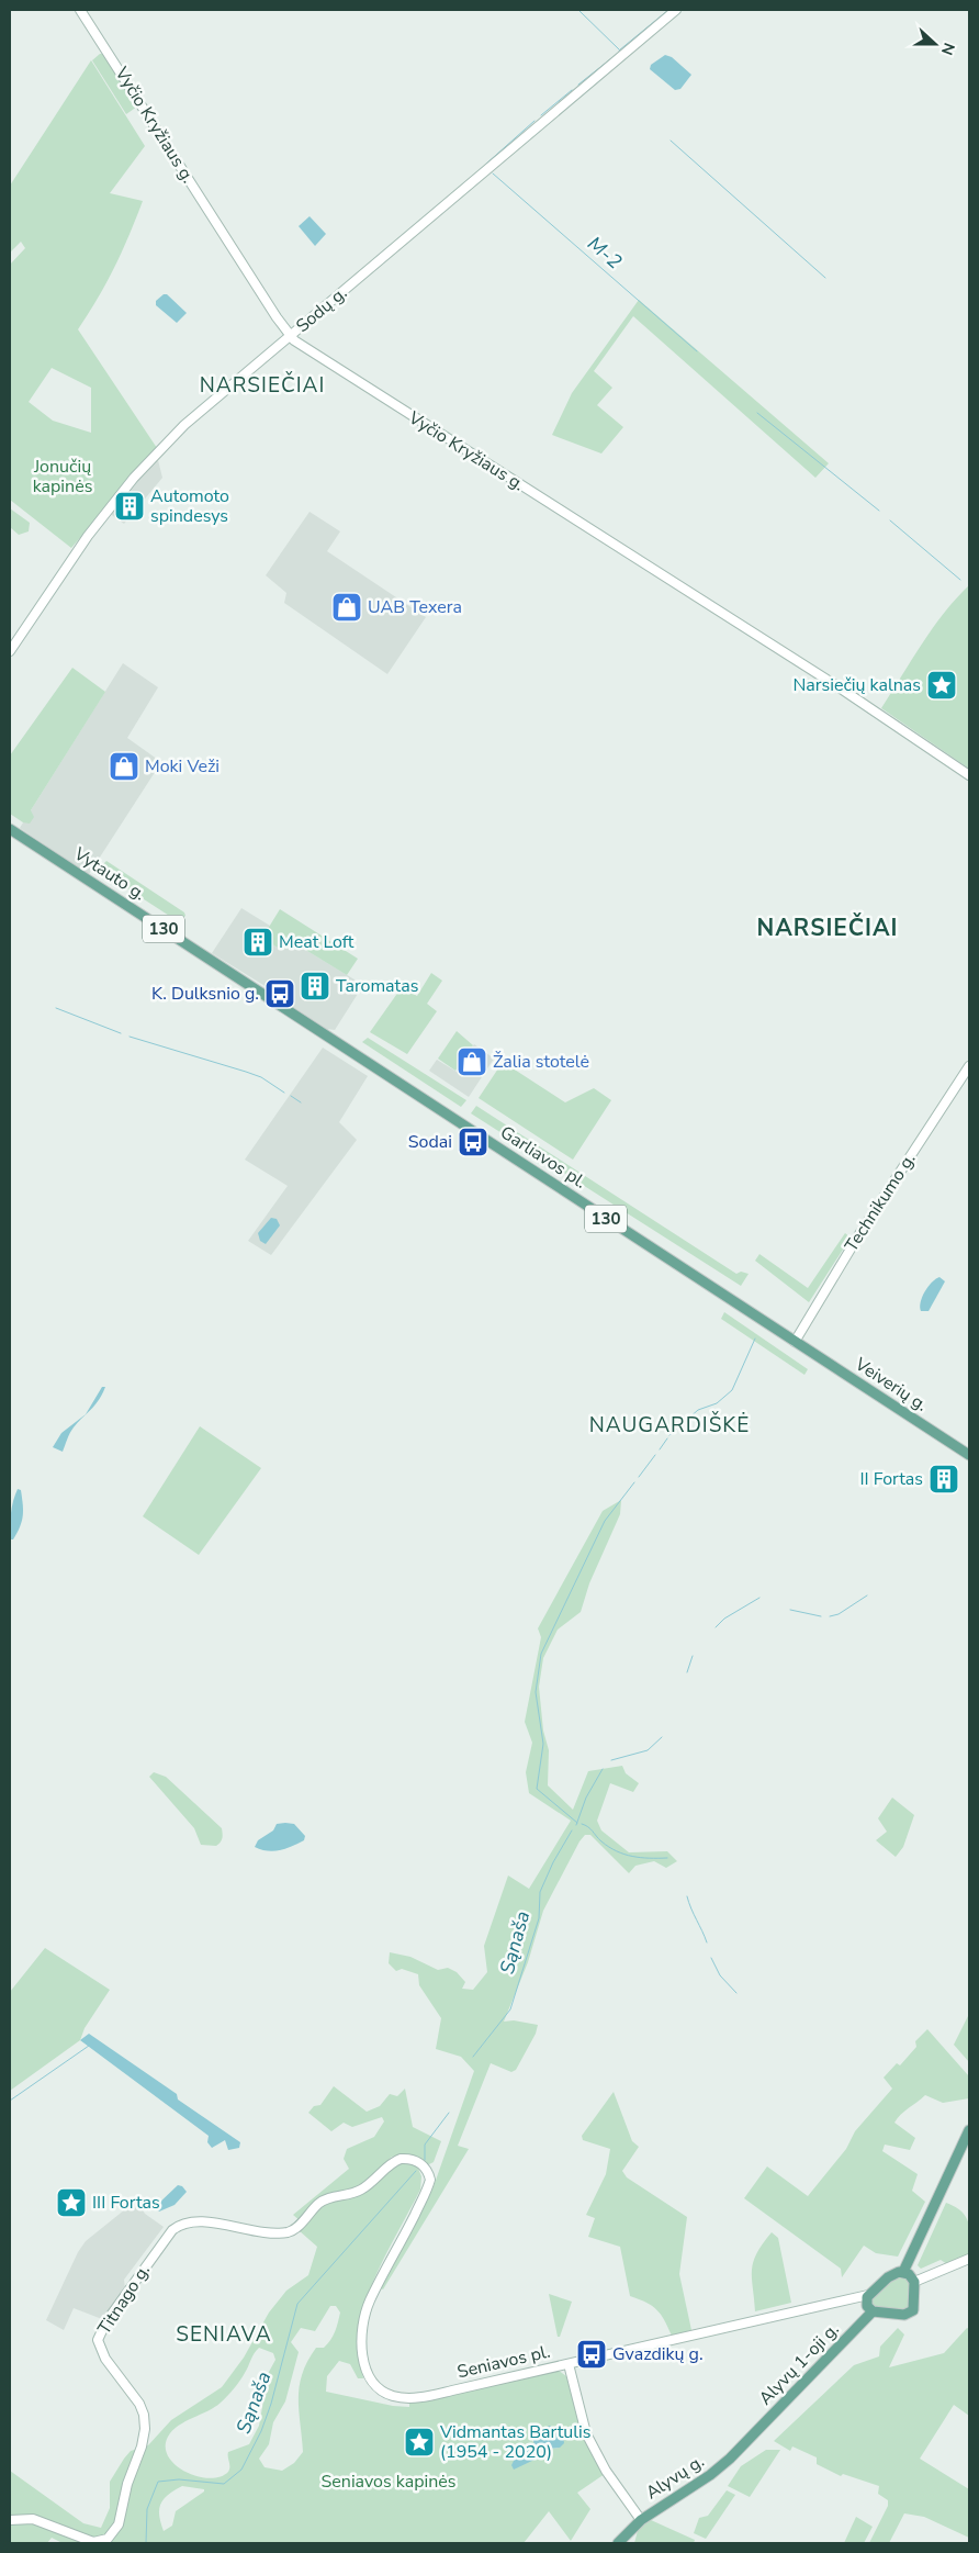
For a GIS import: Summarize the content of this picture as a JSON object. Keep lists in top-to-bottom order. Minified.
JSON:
{"streets":{"main road":["Vyčio Kryžiaus g.","Sodų g.","Vytauto g.","130","Garliavos pl.","Technikumo g.","Veiverių g.","Titnago g.","Seniavos pl.","Alyvų 1-oji g.","Alyvų g."]},"crossings":[["Vyčio Kryžiaus g.","Sodų g."],["Vytauto g.","Garliavos pl."],["Garliavos pl.","Technikumo g."],["Garliavos pl.","Veiverių g."],["Technikumo g.","Veiverių g."],["Titnago g.","Seniavos pl."],["Seniavos pl.","Alyvų 1-oji g."],["Alyvų 1-oji g.","Alyvų g."]],"districts":["NARSIEČIAI","NARSIEČIAI","NAUGARDIŠKĖ","SENIAVA"],"water":["M-2","Sąnaša"],"parks":["Jonučių kapinės","Seniavos kapinės"],"places":{"building":["Automoto spindesys","Meat Loft","Taromatas","II Fortas"],"shop":["UAB Texera","Moki Veži","Žalia stotelė"],"place":["Narsiečių kalnas","III Fortas","Vidmantas Bartulis (1954 - 2020)"],"bus stop":["K. Dulksnio g.","Sodai","Gvazdikų g."]},"north":"right"}
